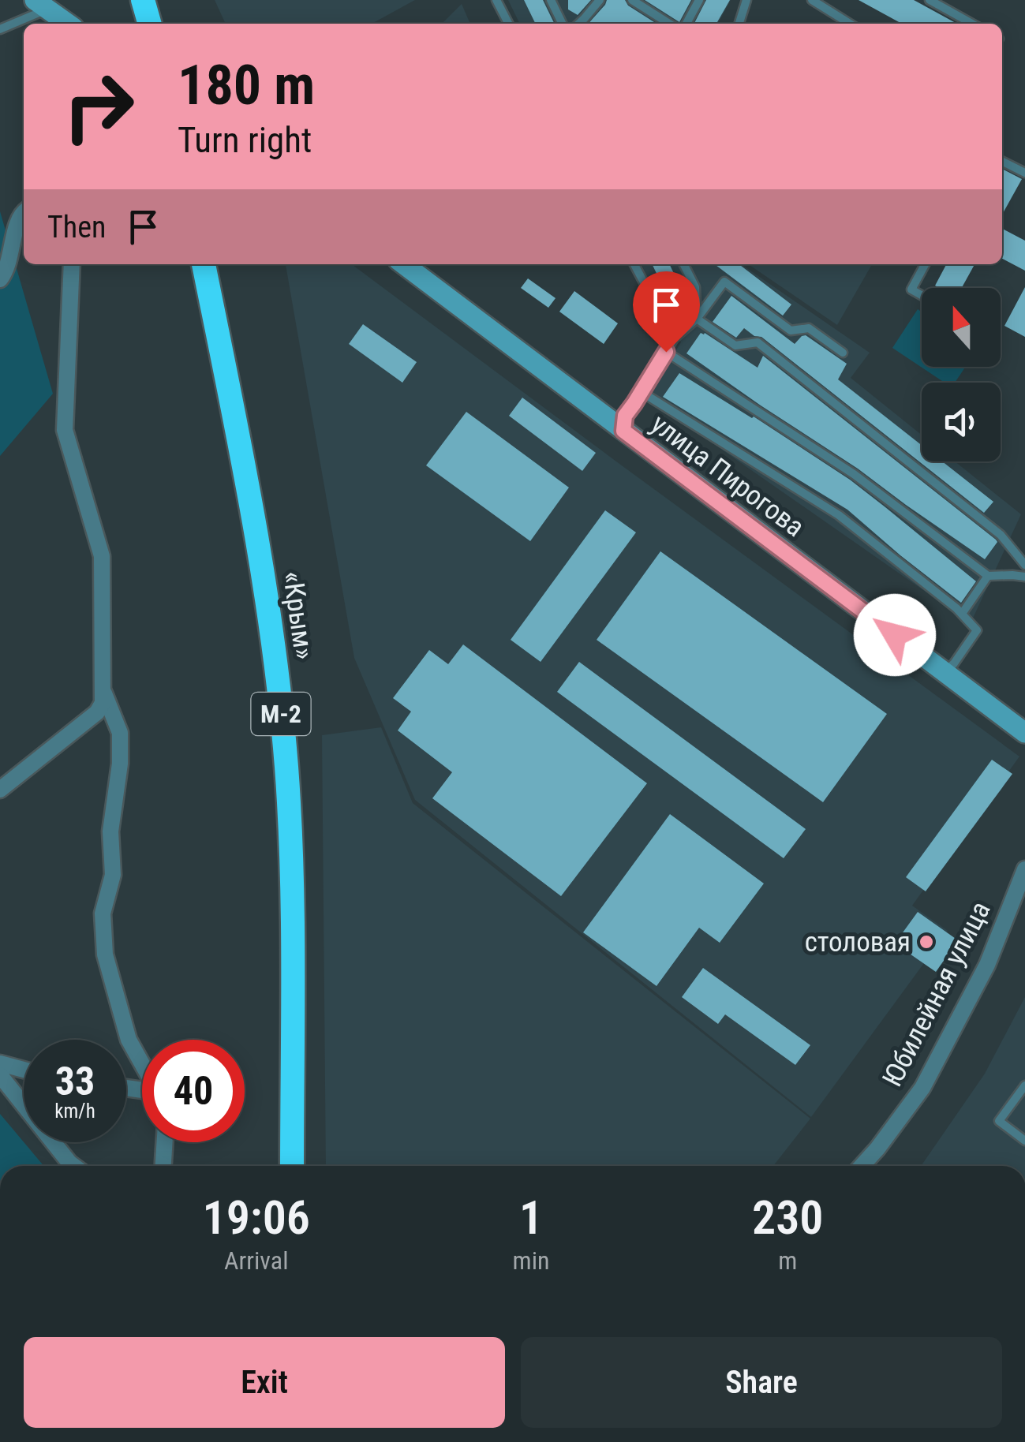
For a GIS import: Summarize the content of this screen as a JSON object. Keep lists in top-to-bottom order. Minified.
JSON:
{"streets":{"highway":["«Крым»","М-2"],"street":["улица Пирогова","Юбилейная улица"]},"places":["столовая"],"north":"top","page":{"turn":["180 m","Turn right"],"then":"Then","speed":"33 km/h","limit":"40","eta":["19:06","Arrival","1","min","230","m"],"buttons":["Exit","Share"]}}
